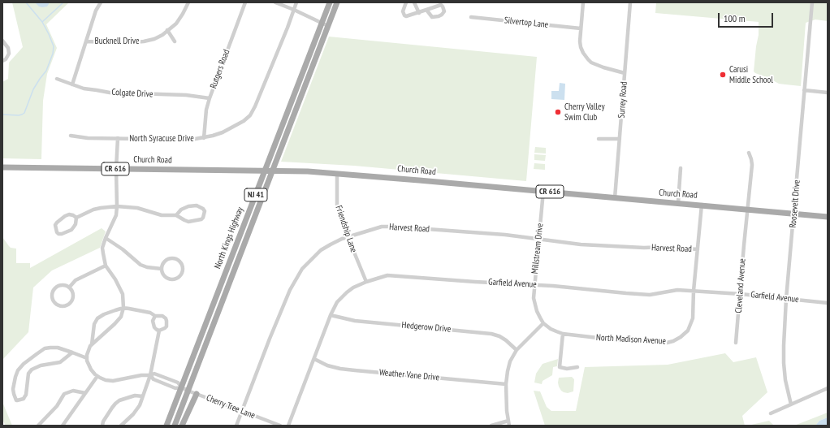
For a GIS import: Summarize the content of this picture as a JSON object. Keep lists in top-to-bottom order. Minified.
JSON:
{"streets":{"main road":["Church Road","CR 616","NJ 41","North Kings Highway"],"street":["Silvertop Lane","Bucknell Drive","Rutgers Road","Colgate Drive","Surrey Road","North Syracuse Drive","Roosevelt Drive","Harvest Road","Friendship Lane","Millstream Drive","Garfield Avenue","Cleveland Avenue","Hedgerow Drive","North Madison Avenue","Weather Vane Drive","Cherry Tree Lane"]},"crossings":[["Rutgers Road","Colgate Drive"],["Rutgers Road","North Syracuse Drive"],["Surrey Road","Church Road"],["Church Road","Roosevelt Drive"],["Church Road","Friendship Lane"],["Church Road","North Kings Highway"],["Church Road","Millstream Drive"],["Church Road","Cleveland Avenue"],["Church Road","North Madison Avenue"],["Roosevelt Drive","Garfield Avenue"],["Harvest Road","Friendship Lane"],["Harvest Road","Millstream Drive"],["Harvest Road","North Madison Avenue"],["Harvest Road","Cherry Tree Lane"],["Friendship Lane","Garfield Avenue"],["North Kings Highway","Cherry Tree Lane"],["Millstream Drive","Garfield Avenue"],["Millstream Drive","North Madison Avenue"],["Garfield Avenue","Cleveland Avenue"],["Garfield Avenue","Hedgerow Drive"],["Garfield Avenue","North Madison Avenue"],["Garfield Avenue","Weather Vane Drive"]],"places":["Carusi Middle School","Cherry Valley Swim Club"],"scale_bar":"100 m"}
